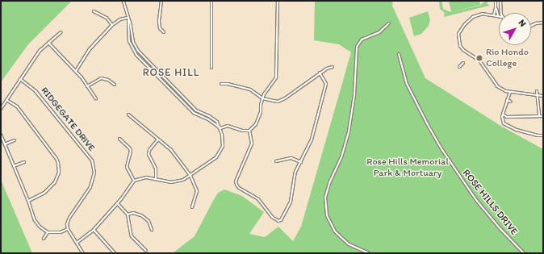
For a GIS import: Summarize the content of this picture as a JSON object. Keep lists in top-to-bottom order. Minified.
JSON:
{"streets":{"street":["RIDGEGATE DRIVE","ROSE HILLS DRIVE"]},"districts":["ROSE HILL"],"parks":["Rose Hills Memorial Park & Mortuary"],"places":["Rio Hondo College"],"north":"top right"}
